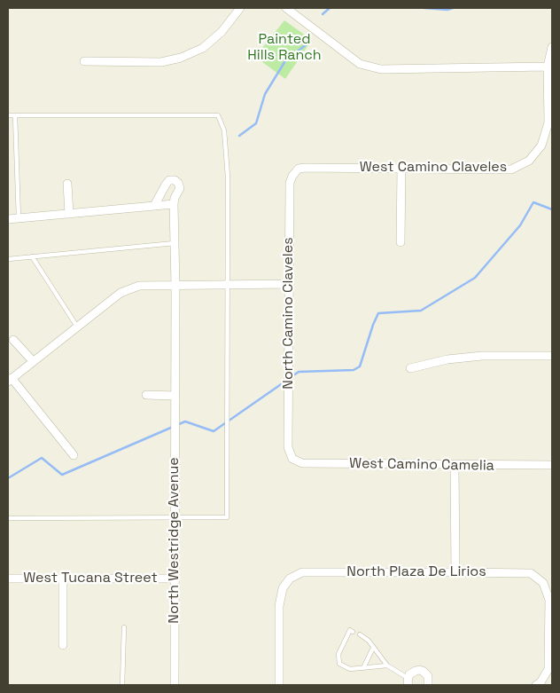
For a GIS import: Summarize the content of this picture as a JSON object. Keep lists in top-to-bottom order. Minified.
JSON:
{"streets":{"street":["West Camino Claveles","North Camino Claveles","West Camino Camelia","North Westridge Avenue","North Plaza De Lirios","West Tucana Street"]},"crossings":[["West Camino Claveles","North Camino Claveles"],["North Camino Claveles","West Camino Camelia"],["North Westridge Avenue","West Tucana Street"]],"parks":["Painted Hills Ranch"]}
